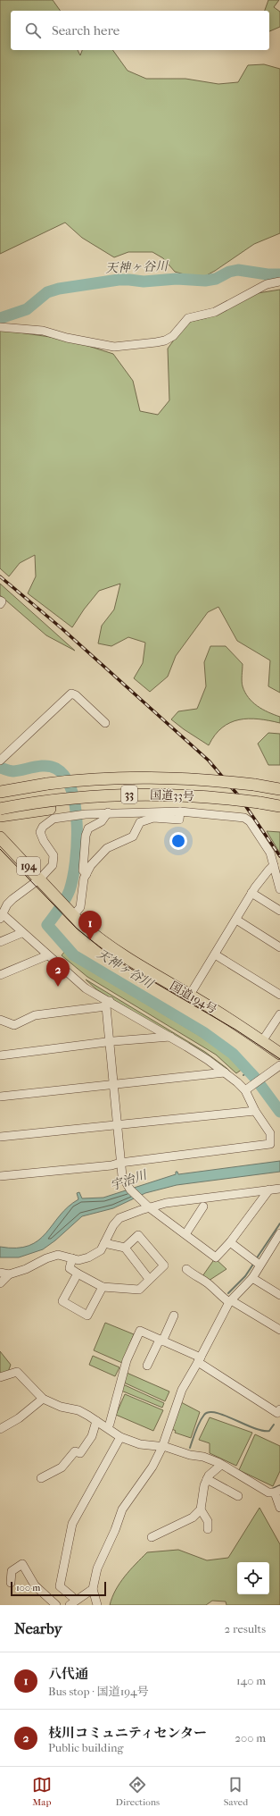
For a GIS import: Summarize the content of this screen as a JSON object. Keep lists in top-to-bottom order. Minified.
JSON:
{"streets":{"highway":["33","国道33号","194","国道194号"]},"water":["天神ヶ谷川","宇治川"],"scale_bar":"100 m","page":{"search":"Search here","pins":["1","2"],"scale":"100 m","heading":["Nearby","2 results"],"list":[{"mark":"1","name":"八代通","note":"Bus stop · 国道194号","value":"140 m"},{"mark":"2","name":"枝川コミュニティセンター","note":"Public building","value":"200 m"}],"nav":["Map","Directions","Saved"]}}
